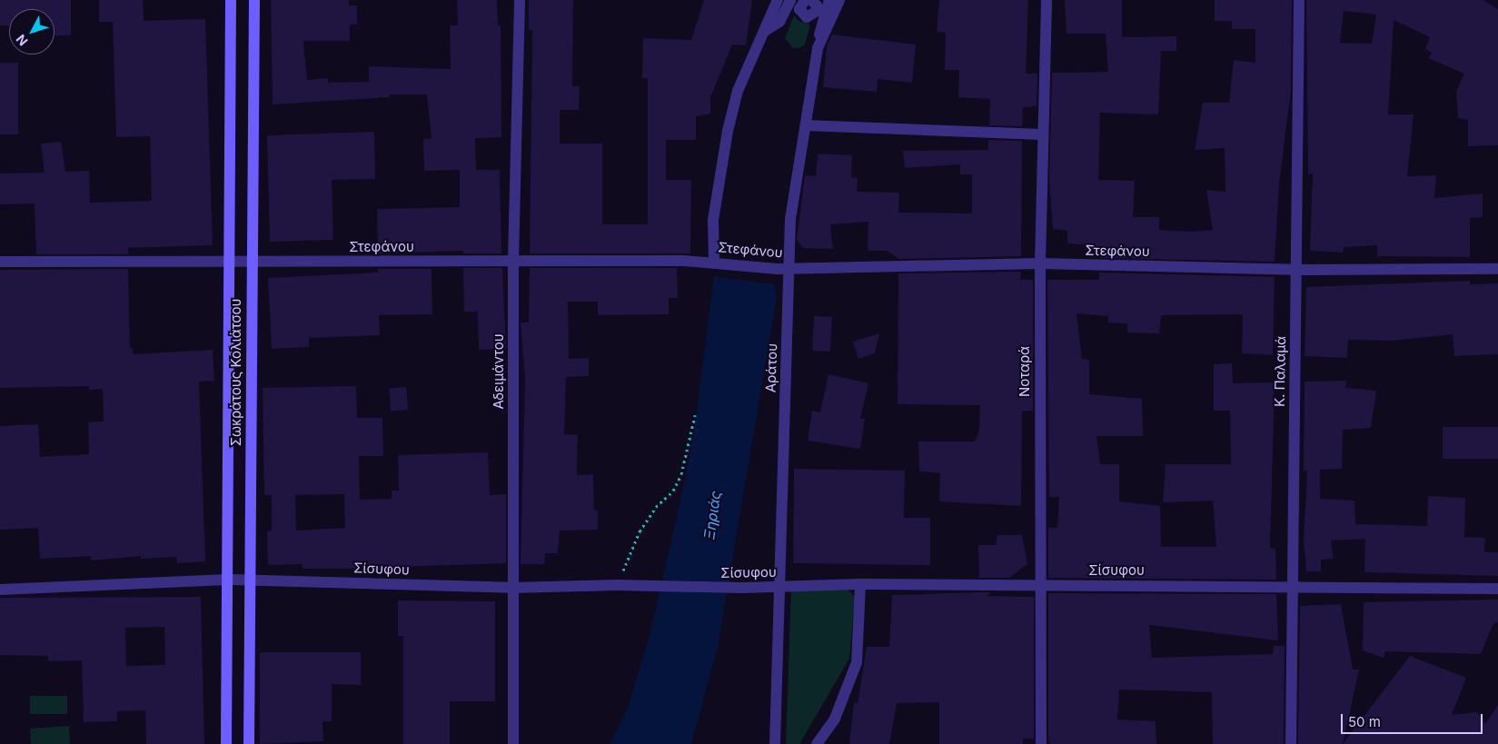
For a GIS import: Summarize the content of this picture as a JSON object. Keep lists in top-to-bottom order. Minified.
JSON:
{"streets":{"street":["Στεφάνου","Αράτου","Αδειμάντου","Νοταρά","Κ. Παλαμά","Σωκράτους Κολιάτσου","Σίσυφου"]},"crossings":[["Στεφάνου","Αράτου"],["Στεφάνου","Αδειμάντου"],["Στεφάνου","Νοταρά"],["Στεφάνου","Κ. Παλαμά"],["Στεφάνου","Σωκράτους Κολιάτσου"],["Αράτου","Σίσυφου"],["Αδειμάντου","Σίσυφου"],["Νοταρά","Σίσυφου"],["Κ. Παλαμά","Σίσυφου"],["Σωκράτους Κολιάτσου","Σίσυφου"]],"water":["Ξηριάς"],"scale_bar":"50 m","north":"bottom left"}
